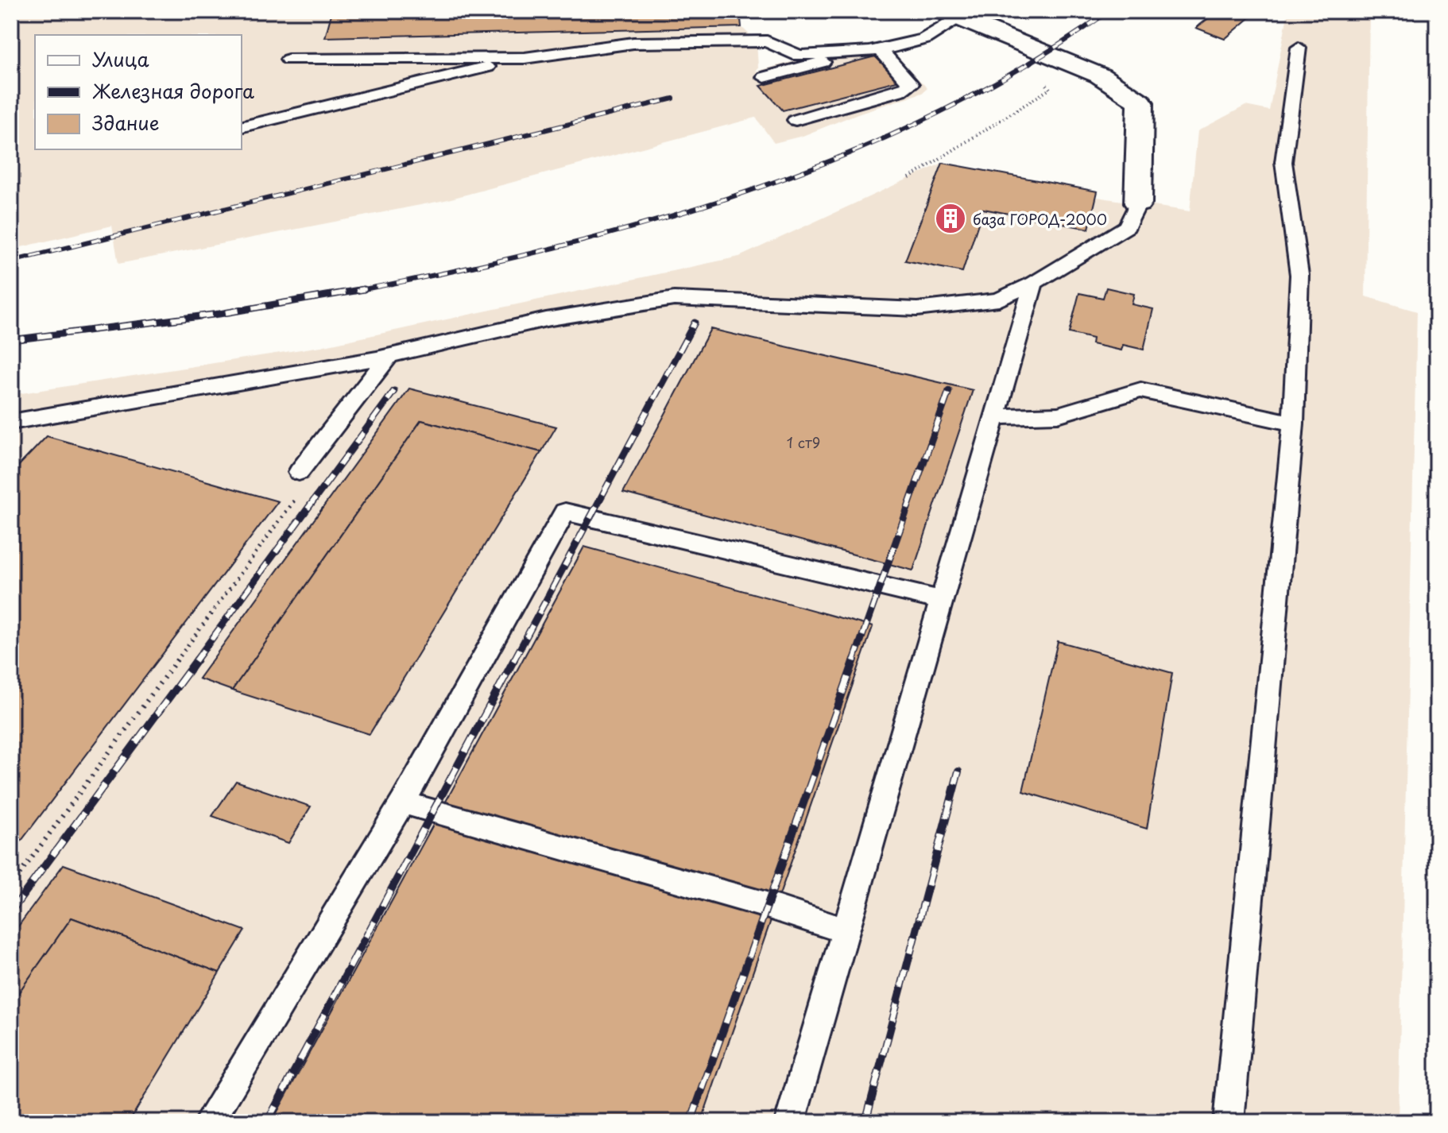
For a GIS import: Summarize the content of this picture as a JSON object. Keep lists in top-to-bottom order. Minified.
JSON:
{"places":{"building":["база ГОРОД-2000"]},"house_numbers":["1 ст9"],"legend":["Улица","Железная дорога","Здание"]}
